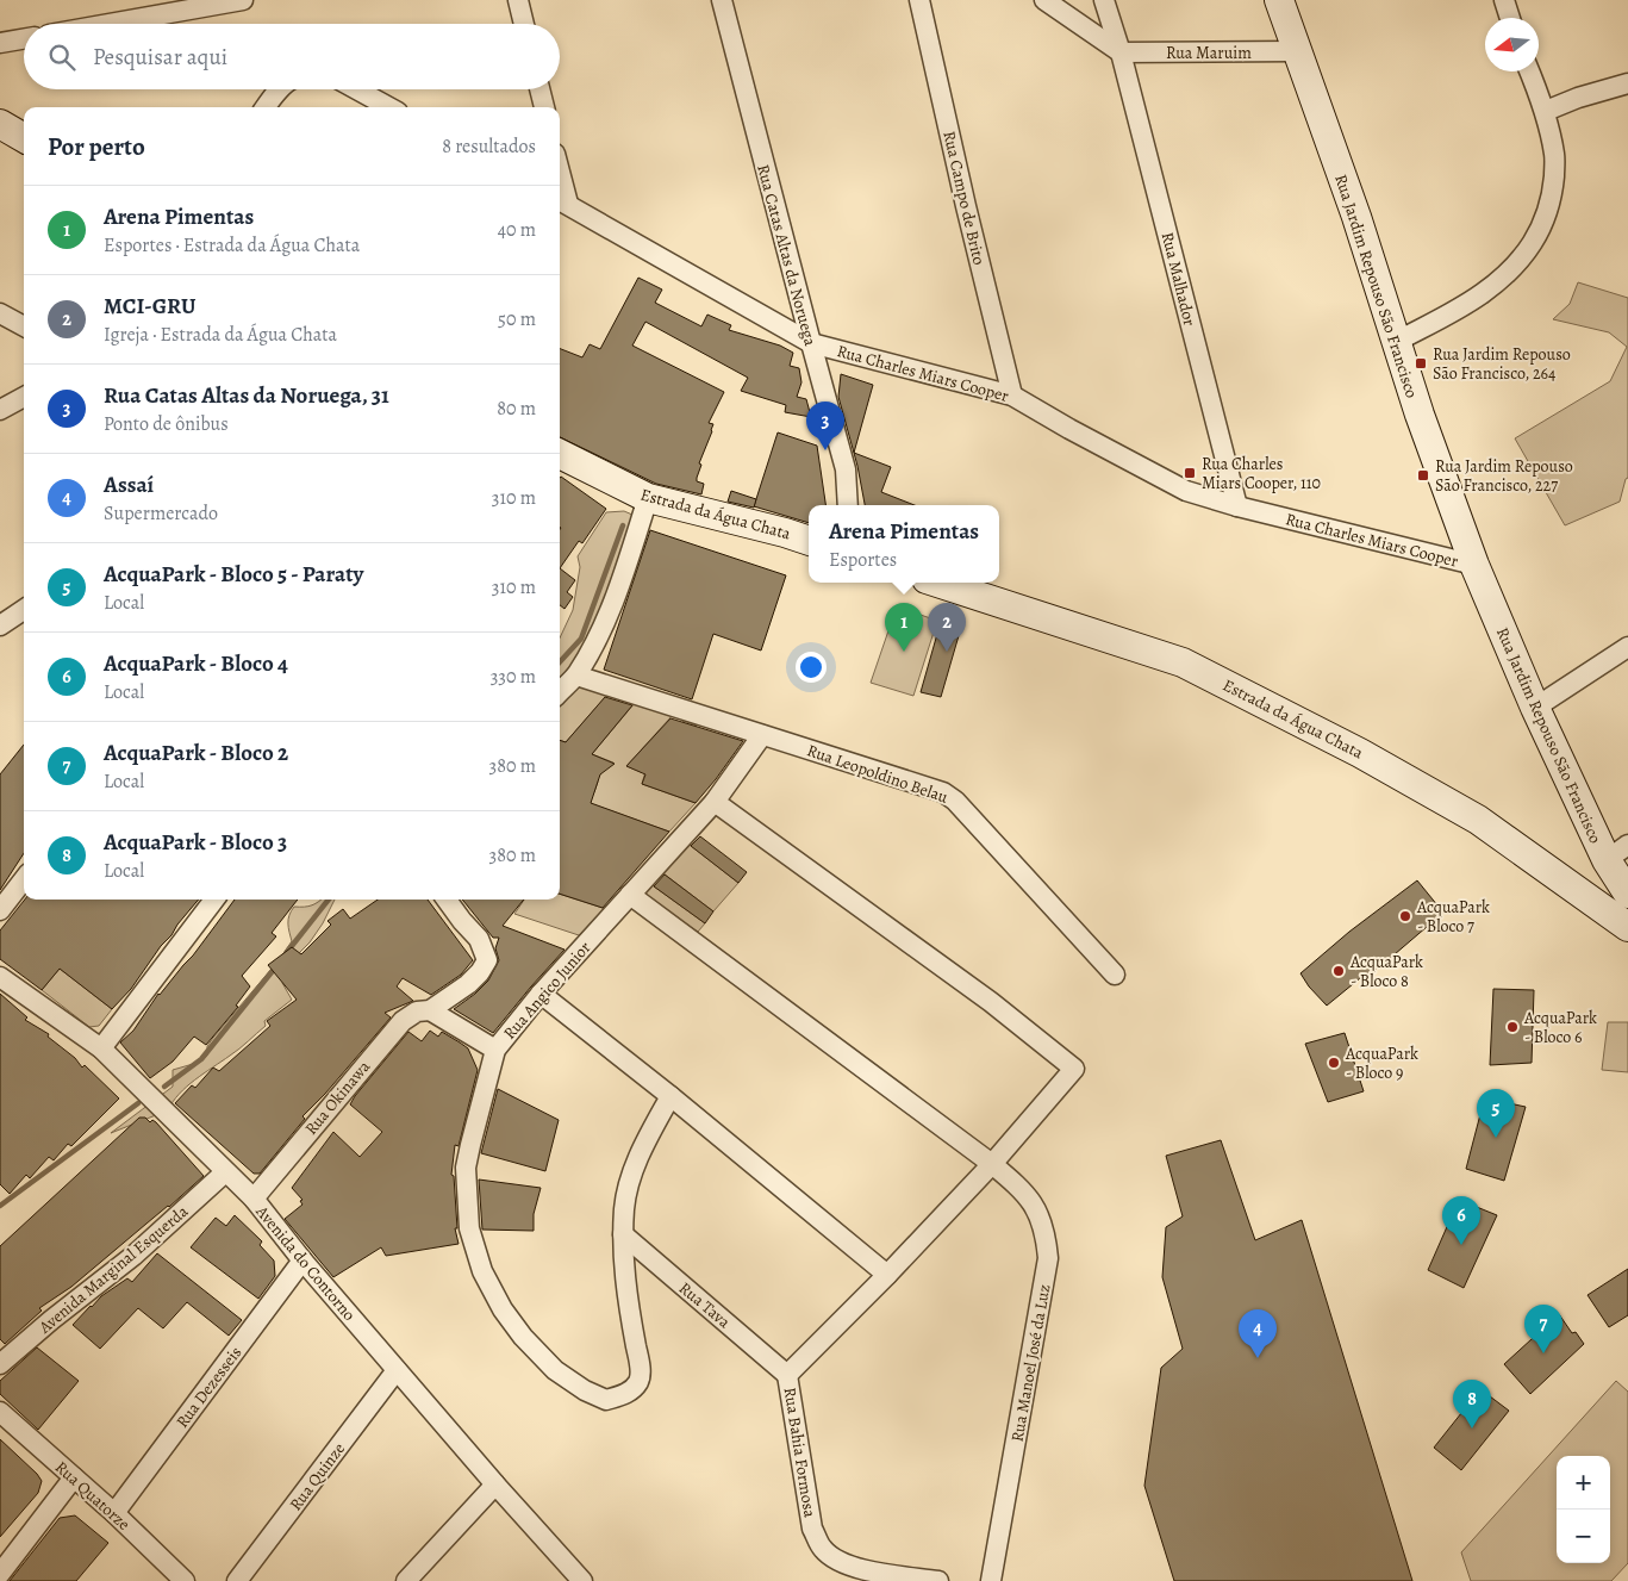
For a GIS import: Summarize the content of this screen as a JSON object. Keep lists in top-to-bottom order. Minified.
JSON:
{"streets":{"street":["Rua Maruim","Rua Campo de Brito","Rua Catas Altas da Noruega","Rua Malhador","Rua Jardim Repouso São Francisco","Rua Charles Miars Cooper","Estrada da Água Chata","Rua Leopoldino Belau","Rua Angico Junior","Rua Okinawa","Avenida do Contorno","Avenida Marginal Esquerda","Rua Tava","Rua Manoel José da Luz","Rua Dezesseis","Rua Bahia Formosa","Rua Quinze","Rua Quatorze"]},"crossings":[["Rua Maruim","Rua Malhador"],["Rua Maruim","Rua Jardim Repouso São Francisco"],["Rua Campo de Brito","Rua Charles Miars Cooper"],["Rua Catas Altas da Noruega","Rua Charles Miars Cooper"],["Rua Malhador","Rua Charles Miars Cooper"],["Rua Jardim Repouso São Francisco","Rua Charles Miars Cooper"],["Rua Leopoldino Belau","Rua Angico Junior"],["Rua Angico Junior","Rua Tava"],["Rua Angico Junior","Rua Manoel José da Luz"],["Rua Okinawa","Avenida do Contorno"],["Avenida do Contorno","Avenida Marginal Esquerda"],["Avenida do Contorno","Rua Dezesseis"],["Avenida do Contorno","Rua Quinze"],["Rua Tava","Rua Bahia Formosa"],["Rua Dezesseis","Rua Quatorze"]],"places":{"transit":["Rua Jardim Repouso São Francisco, 264","Rua Charles Miars Cooper, 110","Rua Jardim Repouso São Francisco, 227"],"other":["AcquaPark - Bloco 7","AcquaPark - Bloco 8","AcquaPark - Bloco 6","AcquaPark - Bloco 9"]},"north":"left","page":{"search":"Pesquisar aqui","heading":["Por perto","8 resultados"],"list":[{"mark":"1","name":"Arena Pimentas","note":"Esportes · Estrada da Água Chata","value":"40 m"},{"mark":"2","name":"MCI-GRU","note":"Igreja · Estrada da Água Chata","value":"50 m"},{"mark":"3","name":"Rua Catas Altas da Noruega, 31","note":"Ponto de ônibus","value":"80 m"},{"mark":"4","name":"Assaí","note":"Supermercado","value":"310 m"},{"mark":"5","name":"AcquaPark - Bloco 5 - Paraty","note":"Local","value":"310 m"},{"mark":"6","name":"AcquaPark - Bloco 4","note":"Local","value":"330 m"},{"mark":"7","name":"AcquaPark - Bloco 2","note":"Local","value":"380 m"},{"mark":"8","name":"AcquaPark - Bloco 3","note":"Local","value":"380 m"}],"pins":["3","1","2","5","6","7","4","8"],"popup":["Arena Pimentas","Esportes"],"map_buttons":["+","−"]}}
